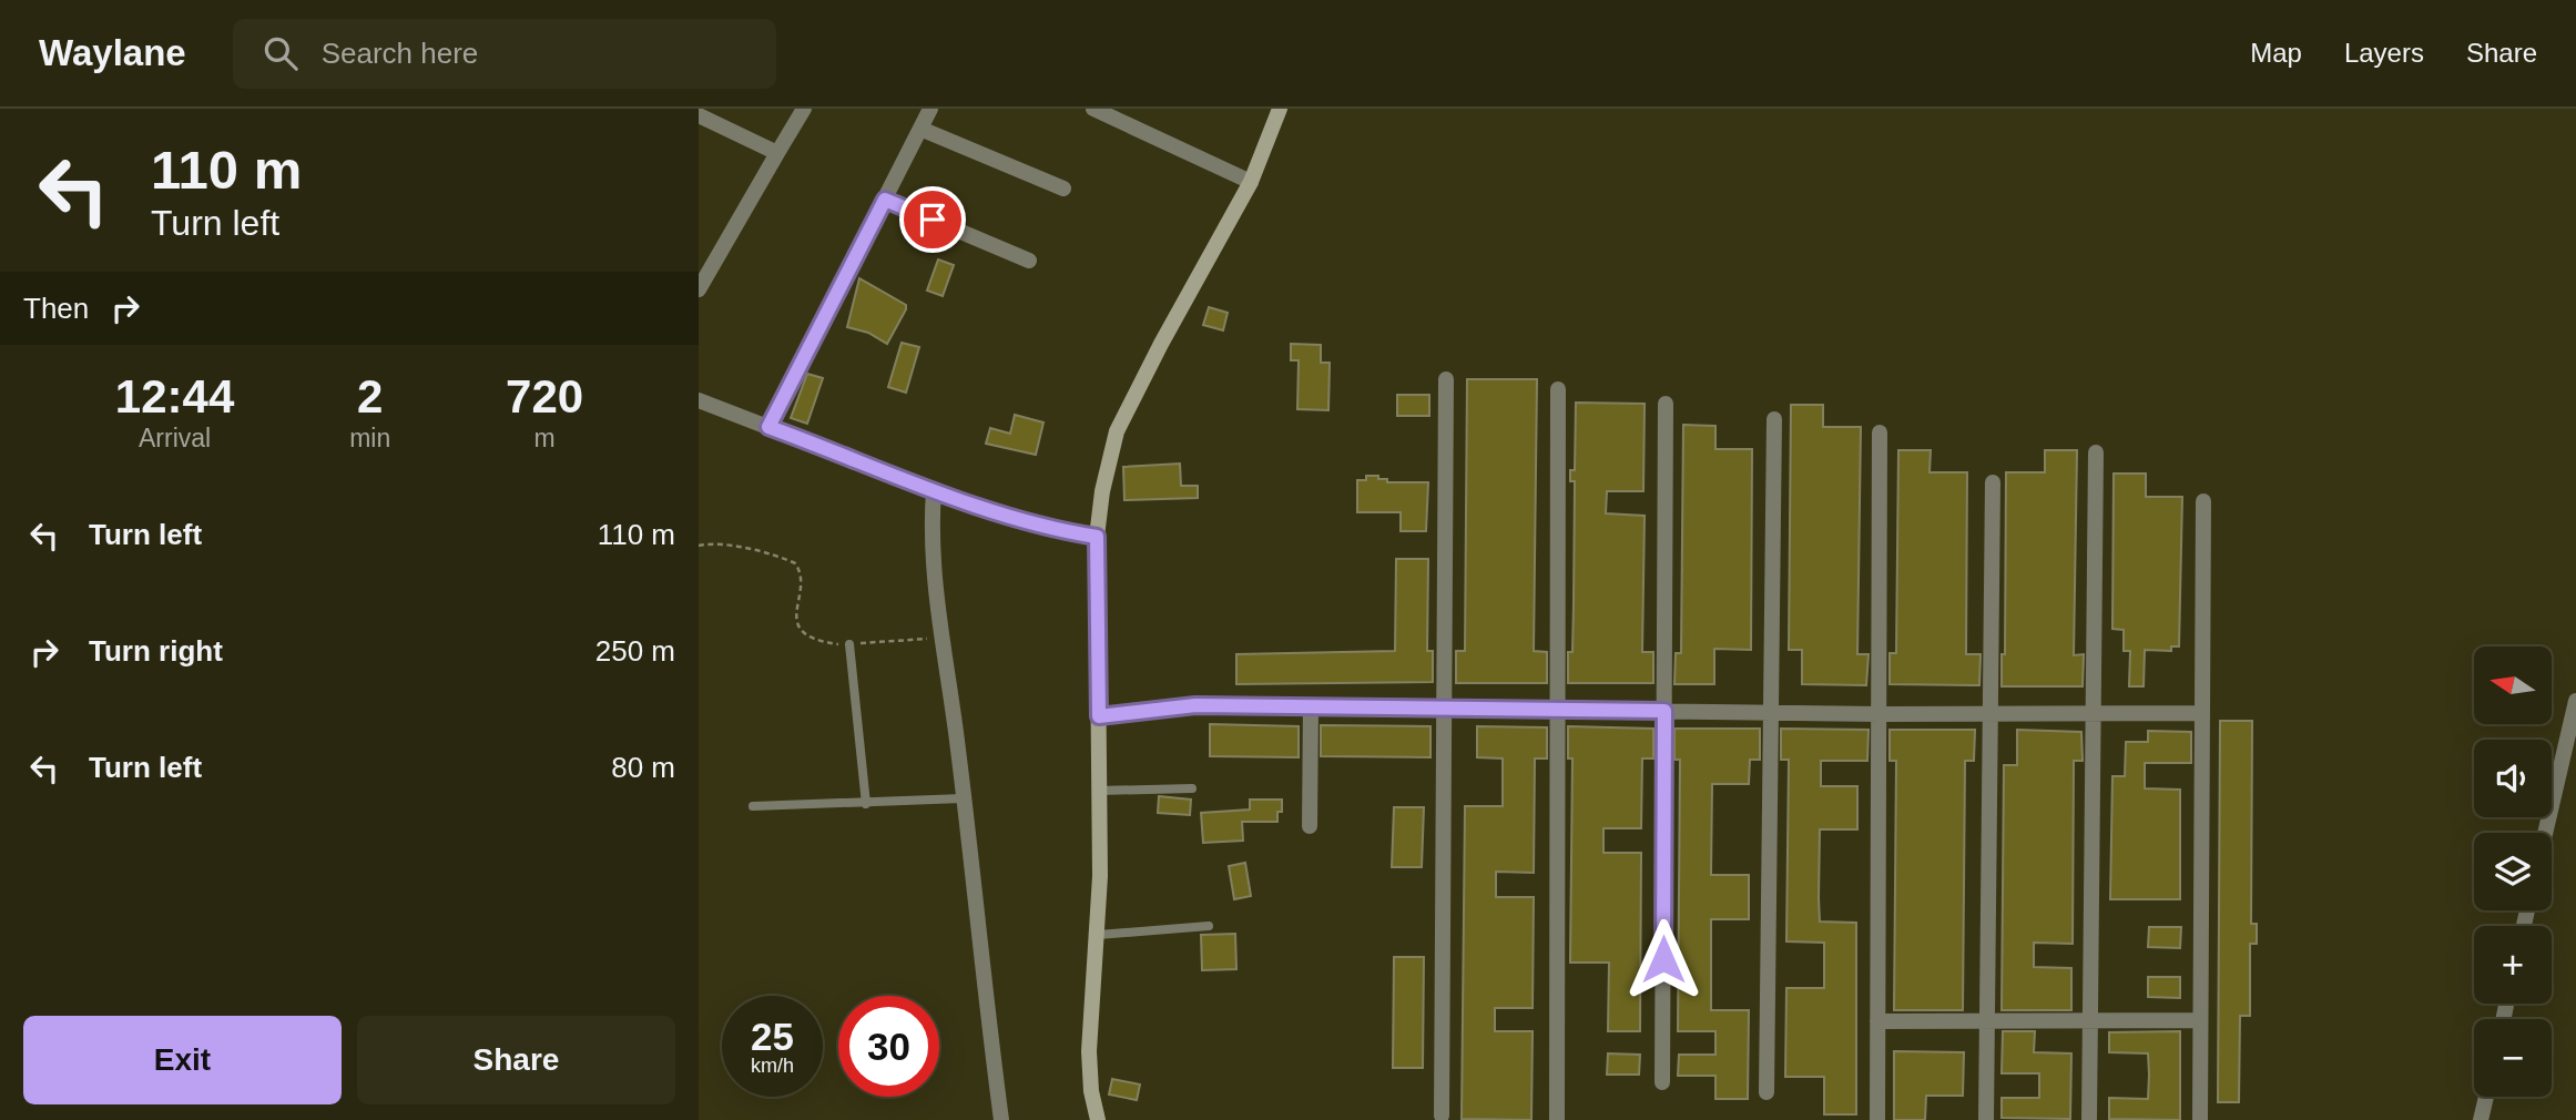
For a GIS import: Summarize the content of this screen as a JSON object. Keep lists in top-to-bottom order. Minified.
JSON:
{"north":"left","page":{"header":"Waylane","search":"Search here","nav":["Map","Layers","Share"],"turn":["110 m","Turn left"],"then":"Then","eta":["12:44","Arrival","2","min","720","m"],"list":[{"name":"Turn left","value":"110 m"},{"name":"Turn right","value":"250 m"},{"name":"Turn left","value":"80 m"}],"map_buttons":["+","−"],"speed":"25 km/h","limit":"30","buttons":["Exit","Share"]}}
